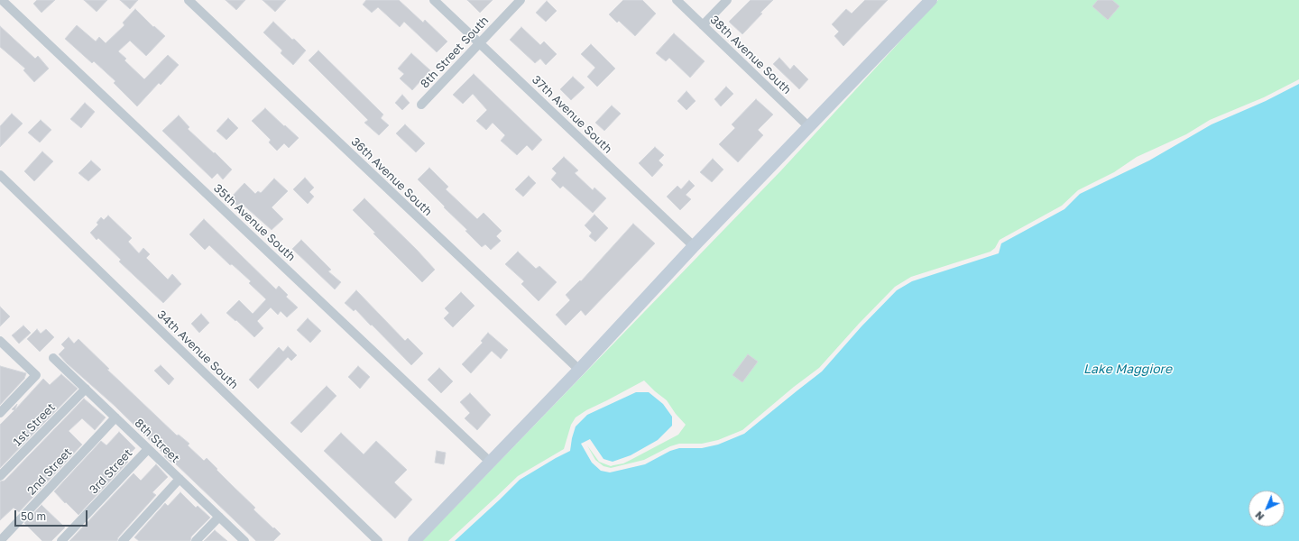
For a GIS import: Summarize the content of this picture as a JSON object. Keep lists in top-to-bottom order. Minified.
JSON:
{"streets":{"street":["8th Street South","38th Avenue South","37th Avenue South","36th Avenue South","35th Avenue South","34th Avenue South","1st Street","8th Street","2nd Street","3rd Street"]},"crossings":[["8th Street South","37th Avenue South"],["1st Street","8th Street"],["8th Street","2nd Street"],["8th Street","3rd Street"]],"water":["Lake Maggiore"],"scale_bar":"50 m","north":"bottom left"}
